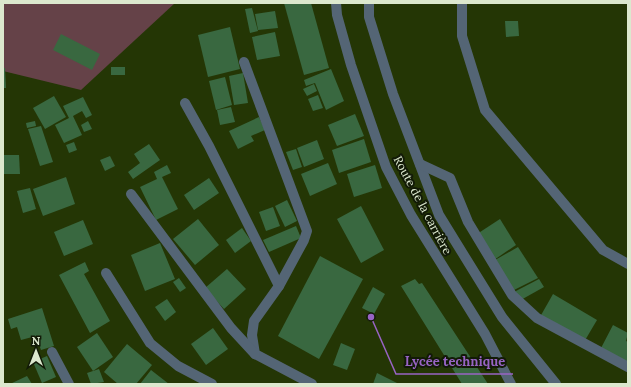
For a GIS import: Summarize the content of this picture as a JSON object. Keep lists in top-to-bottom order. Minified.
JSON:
{"streets":{"street":["Route de la carrière"]},"places":["Lycée technique"],"north":"top"}
